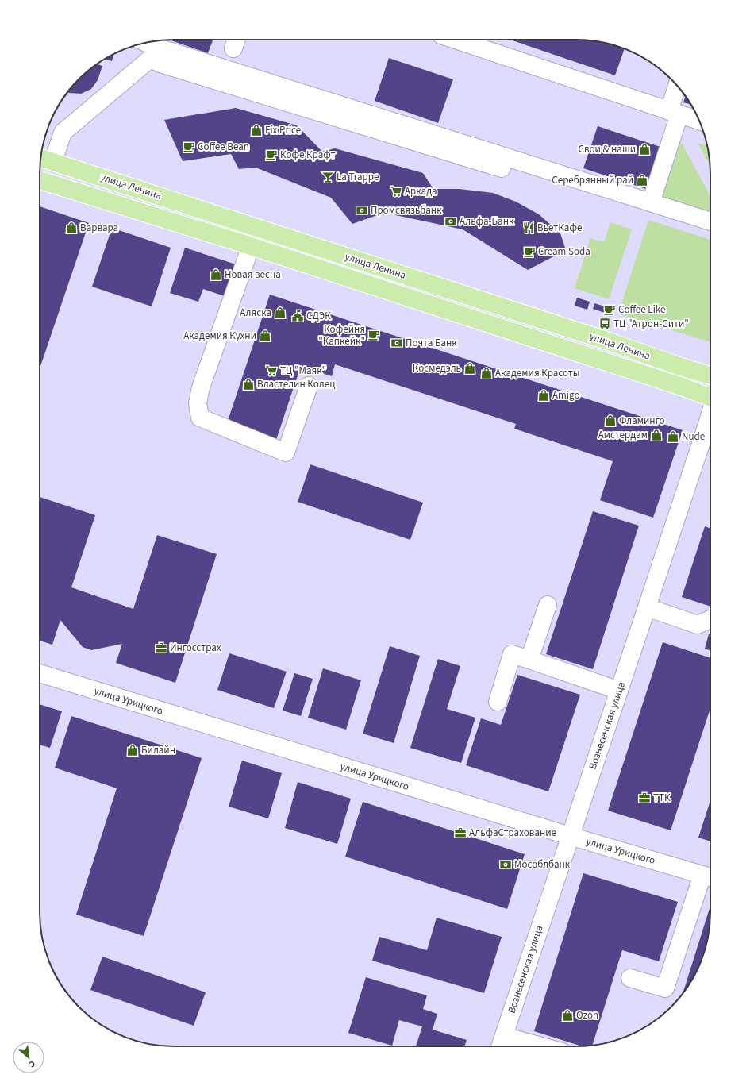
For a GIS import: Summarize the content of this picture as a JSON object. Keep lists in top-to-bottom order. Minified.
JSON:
{"streets":{"main road":["улица Ленина"],"street":["улица Урицкого","Вознесенская улица"]},"crossings":[["улица Урицкого","Вознесенская улица"]],"places":{"shop":["Fix Price","Свои & наши","Серебрянный рай","Варвара","Новая весна","Аляска","Академия Кухни","Космедэль","Академия Красоты","Властелин Колец","Amigo","Фламинго","Амстердам","Nude","Билайн","Ozon"],"cafe":["Coffee Bean","Кофе Крафт","Cream Soda","Coffee Like","Кофейня \"Капкейк\""],"bar":["La Trappe"],"supermarket":["Аркада","ТЦ \"Маяк\""],"bank":["Промсвязьбанк","Альфа-Банк","Почта Банк","Мособлбанк"],"restaurant":["ВьетКафе"],"public building":["СДЭК"],"bus stop":["ТЦ \"Атрон-Сити\""],"office":["Ингосстрах","ТТК","АльфаСтрахование"]},"north":"bottom right"}
